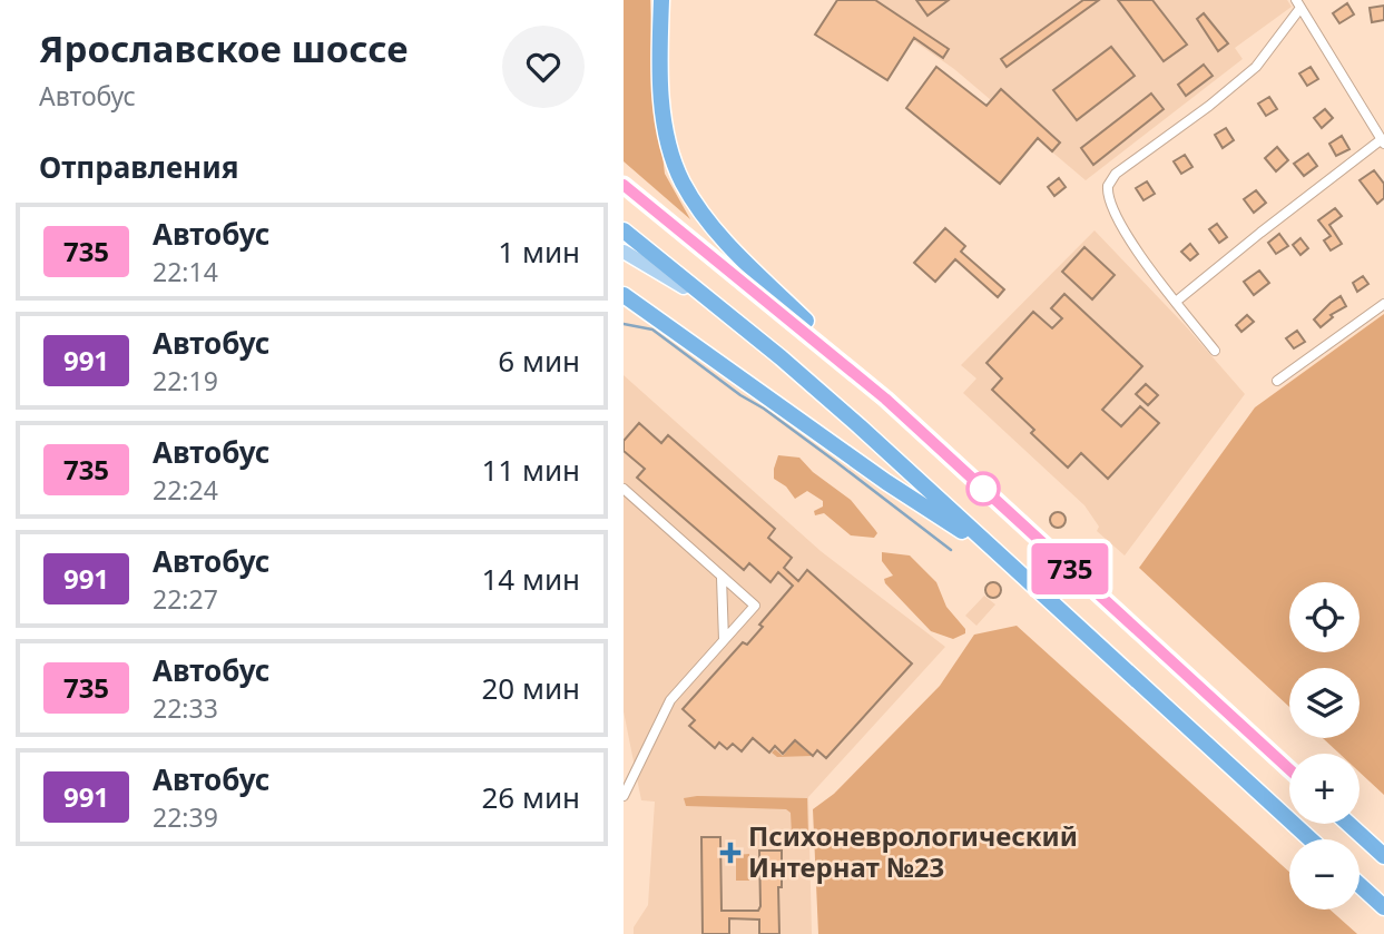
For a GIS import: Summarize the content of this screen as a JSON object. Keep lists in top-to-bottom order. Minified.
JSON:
{"places":{"health":["Психоневрологический Интернат №23"]},"lines":["bus line 735"],"page":{"heading":[["Ярославское шоссе","Автобус"],"Отправления"],"on_map":"735","list":[{"mark":"735","name":"Автобус","note":"22:14","value":"1 мин"},{"mark":"991","name":"Автобус","note":"22:19","value":"6 мин"},{"mark":"735","name":"Автобус","note":"22:24","value":"11 мин"},{"mark":"991","name":"Автобус","note":"22:27","value":"14 мин"},{"mark":"735","name":"Автобус","note":"22:33","value":"20 мин"},{"mark":"991","name":"Автобус","note":"22:39","value":"26 мин"}],"map_buttons":["+","−"]}}
